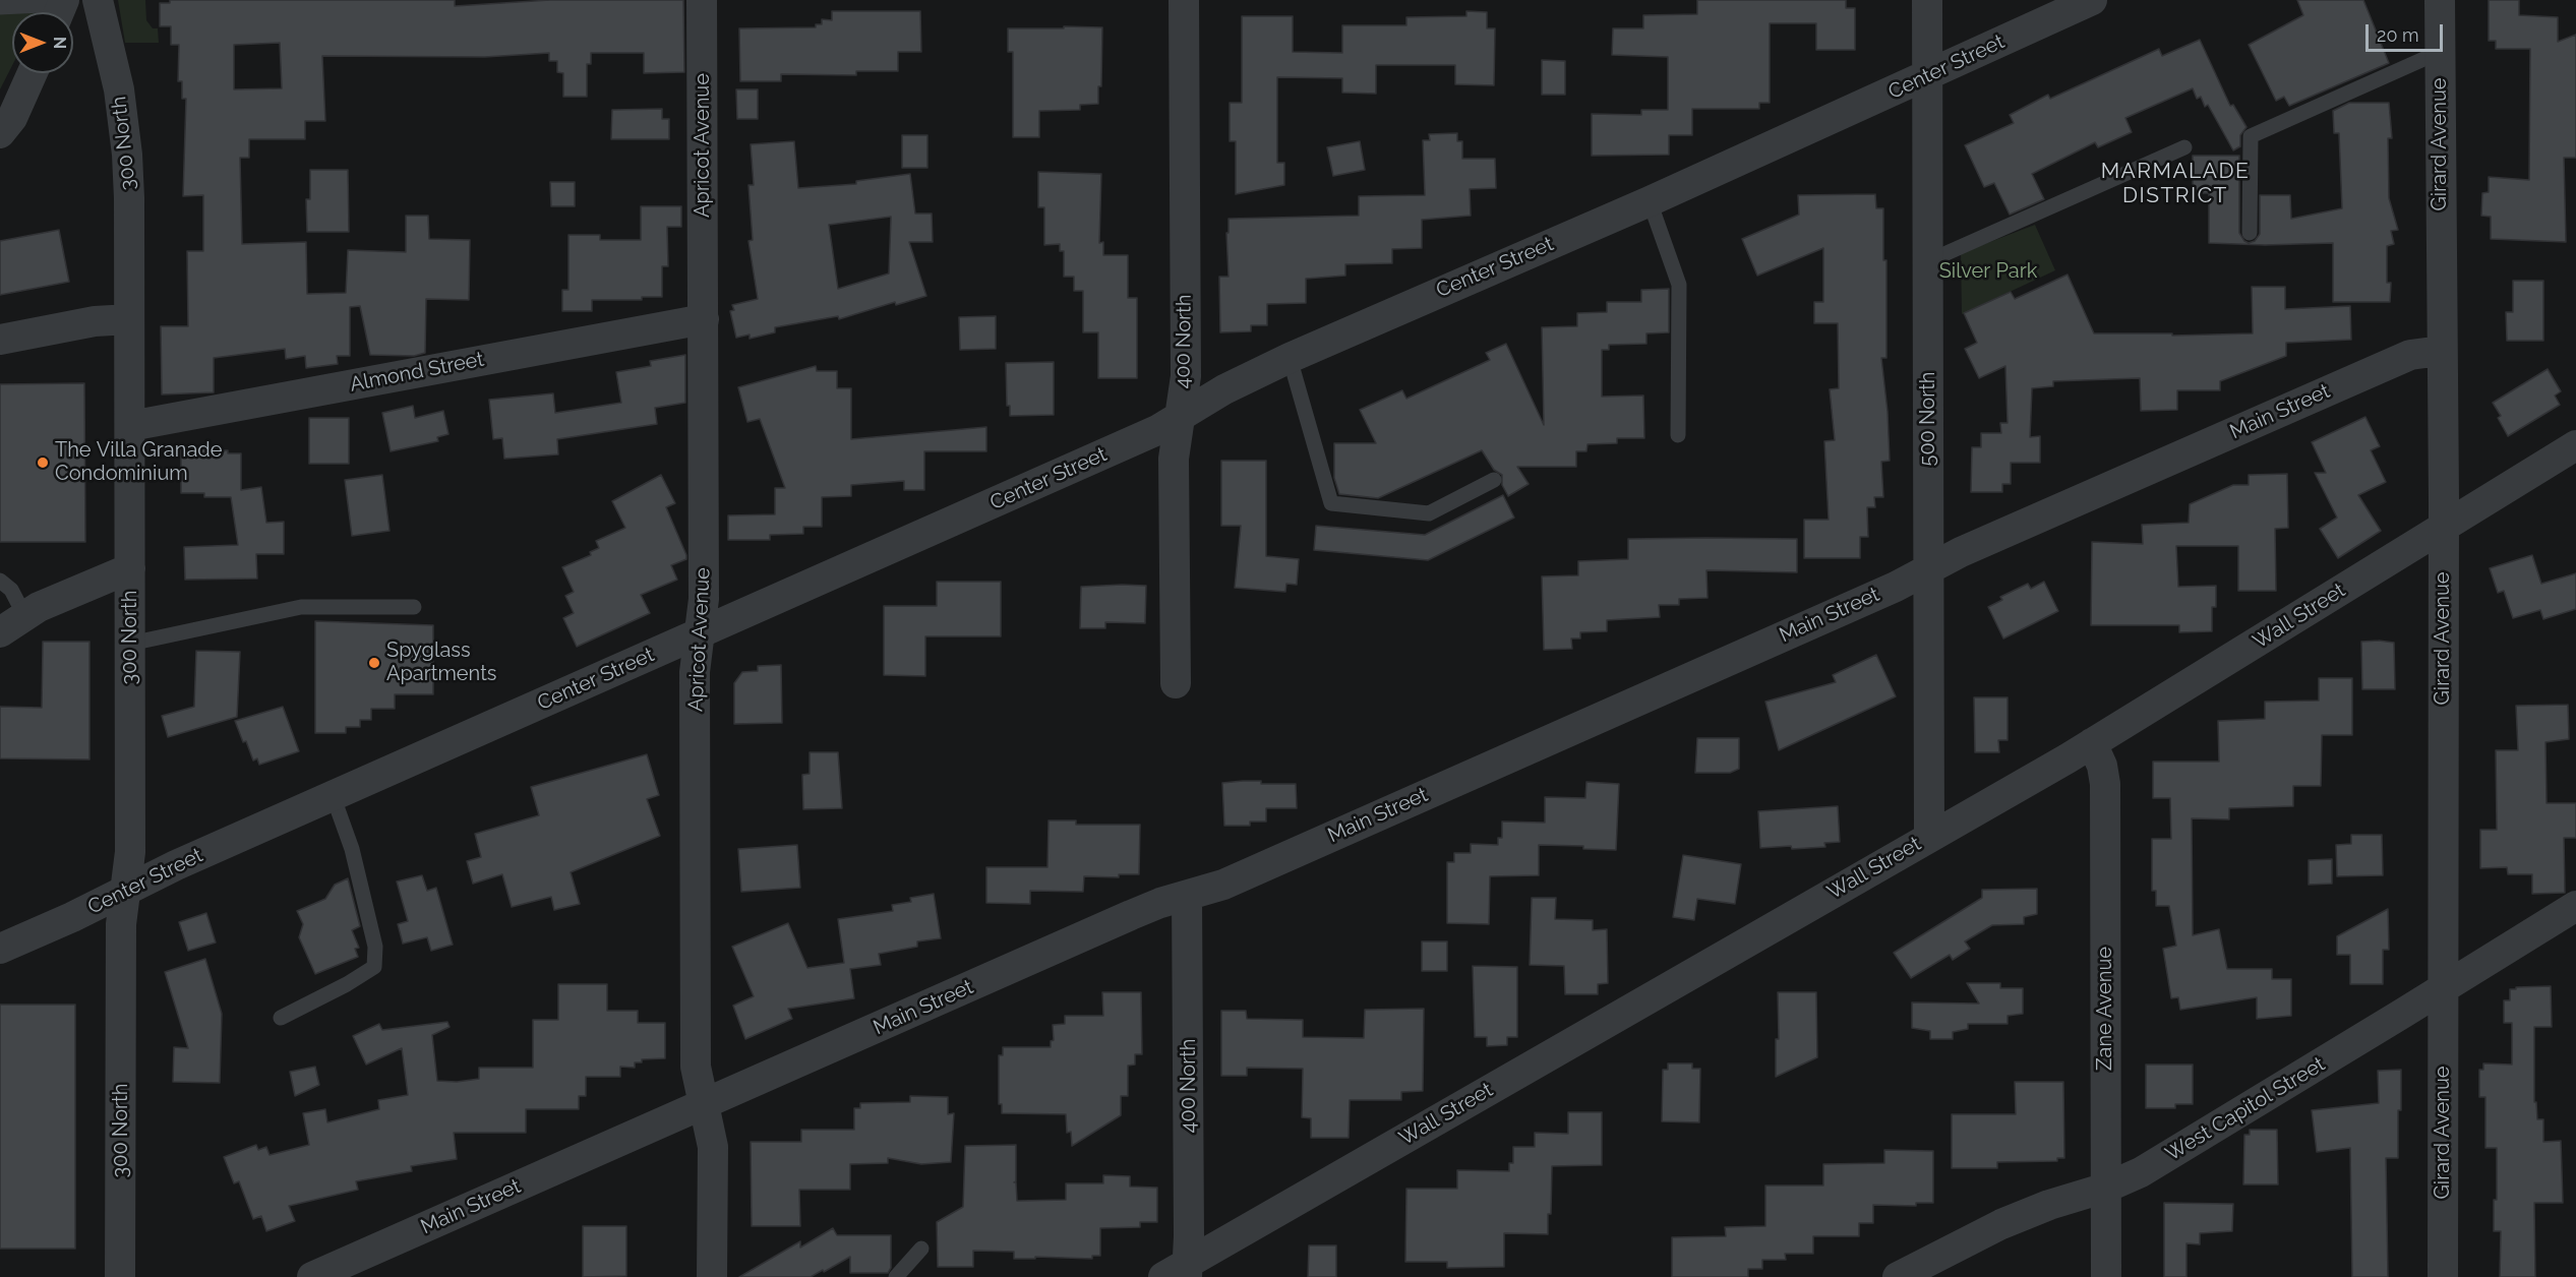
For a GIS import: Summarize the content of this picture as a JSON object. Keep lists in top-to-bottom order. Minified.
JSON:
{"streets":{"street":["Center Street","300 North","Girard Avenue","Apricot Avenue","400 North","Almond Street","Main Street","500 North","Wall Street","Zane Avenue","West Capitol Street"]},"crossings":[["Center Street","300 North"],["Center Street","Apricot Avenue"],["Center Street","400 North"],["Center Street","500 North"],["300 North","Almond Street"],["Girard Avenue","Main Street"],["Girard Avenue","Wall Street"],["Girard Avenue","West Capitol Street"],["Apricot Avenue","Almond Street"],["Apricot Avenue","Main Street"],["400 North","Main Street"],["400 North","Wall Street"],["Main Street","500 North"],["500 North","Wall Street"],["Wall Street","Zane Avenue"],["Zane Avenue","West Capitol Street"]],"districts":["MARMALADE DISTRICT"],"parks":["Silver Park"],"places":["The Villa Granade Condominium","Spyglass Apartments"],"scale_bar":"20 m","north":"right"}
